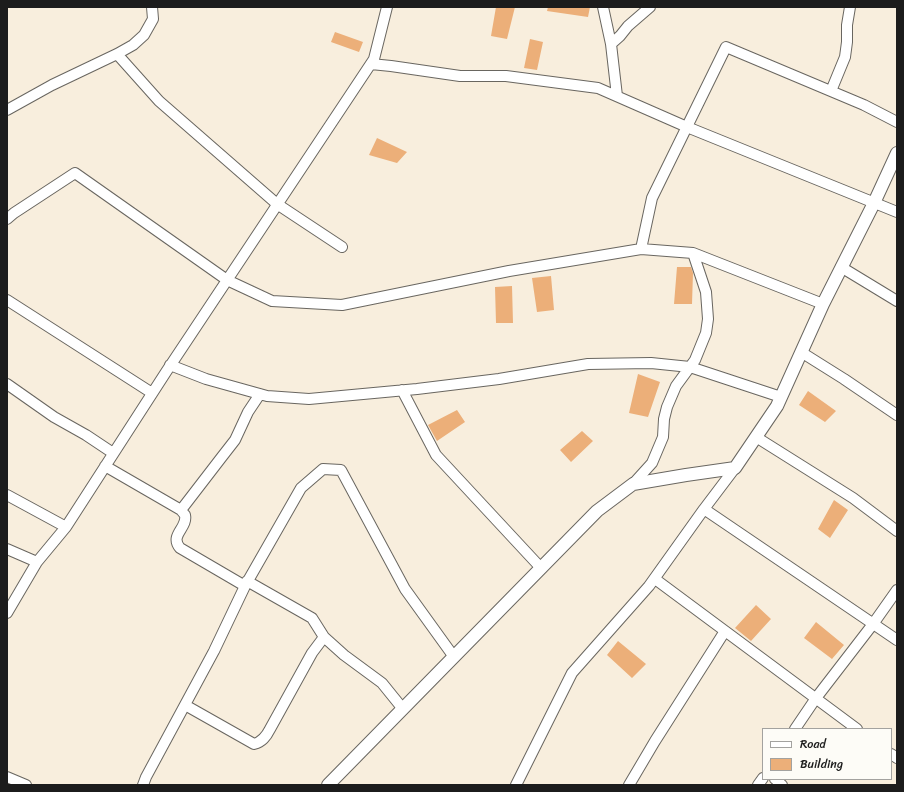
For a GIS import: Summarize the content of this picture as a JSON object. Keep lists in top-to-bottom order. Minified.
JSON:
{"legend":["Road","Building"]}
